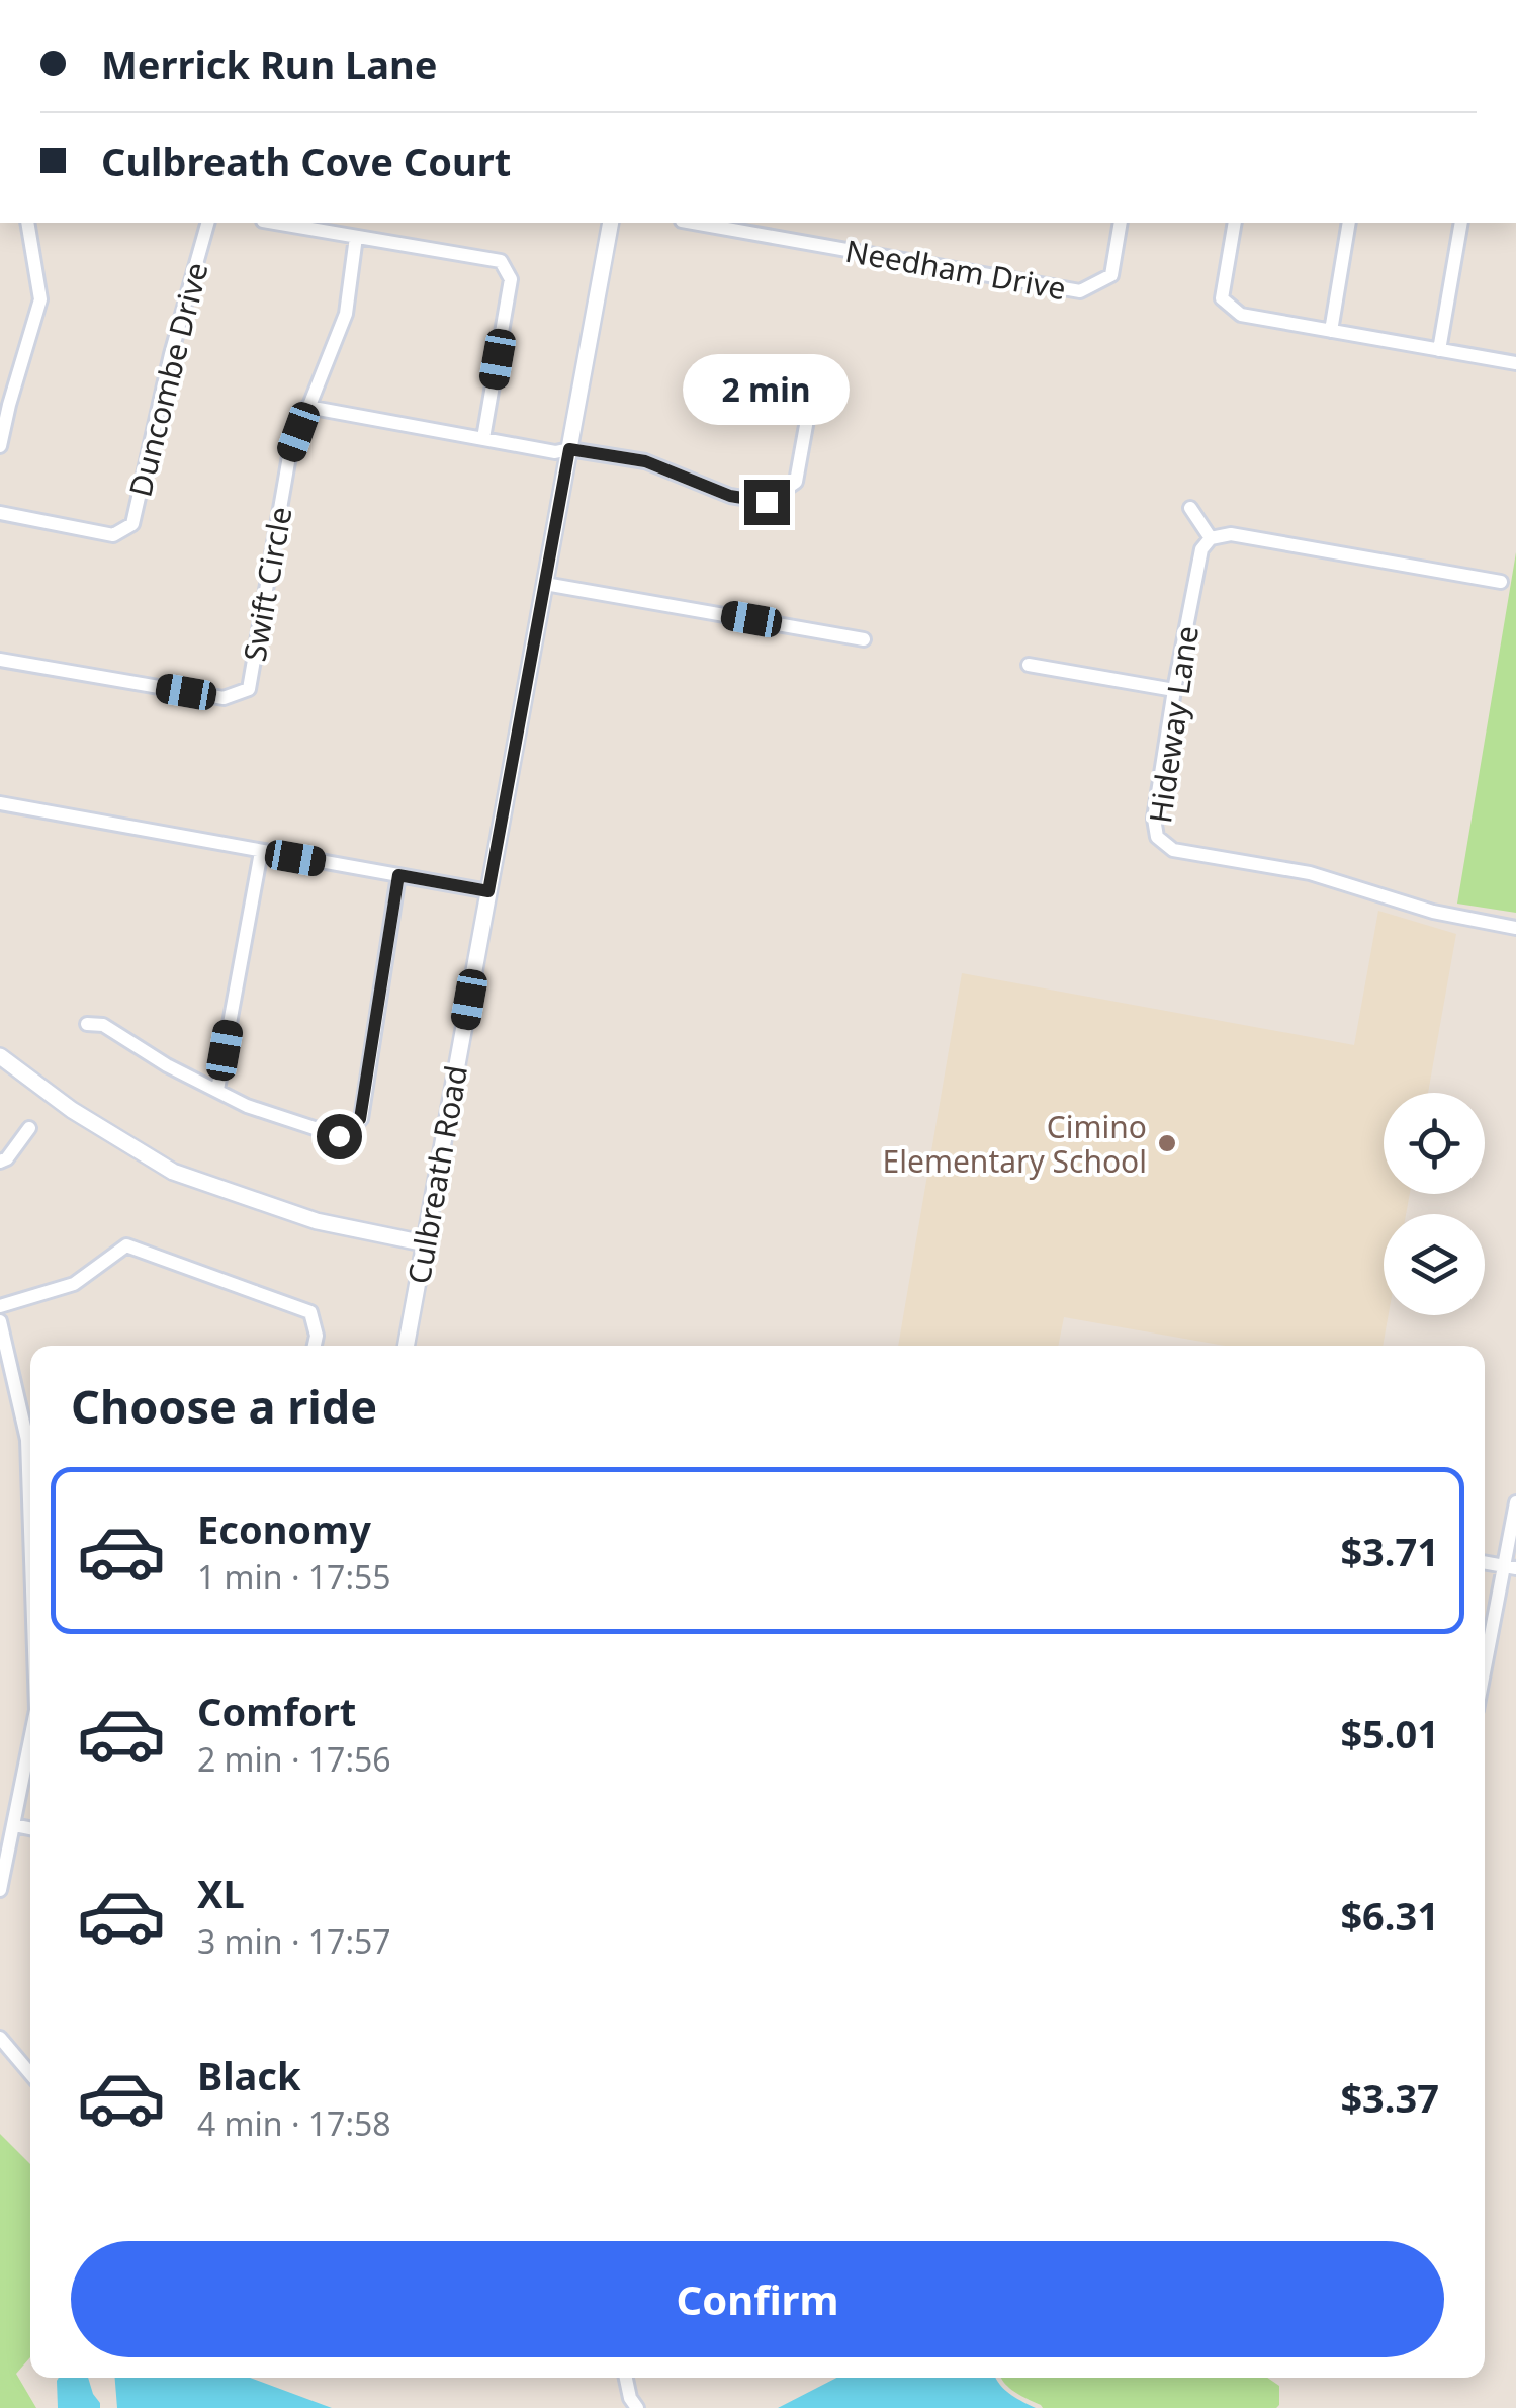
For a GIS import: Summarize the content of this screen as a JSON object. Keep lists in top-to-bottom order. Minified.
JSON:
{"streets":{"street":["Needham Drive","Duncombe Drive","Swift Circle","Hideway Lane","Culbreath Road"]},"places":["Cimino Elementary School"],"page":{"banner":["Merrick Run Lane","Culbreath Cove Court"],"bubble":"2 min","heading":"Choose a ride","list":[{"name":"Economy","note":"1 min · 17:55","value":"$3.71"},{"name":"Comfort","note":"2 min · 17:56","value":"$5.01"},{"name":"XL","note":"3 min · 17:57","value":"$6.31"},{"name":"Black","note":"4 min · 17:58","value":"$3.37"}],"buttons":"Confirm"}}
